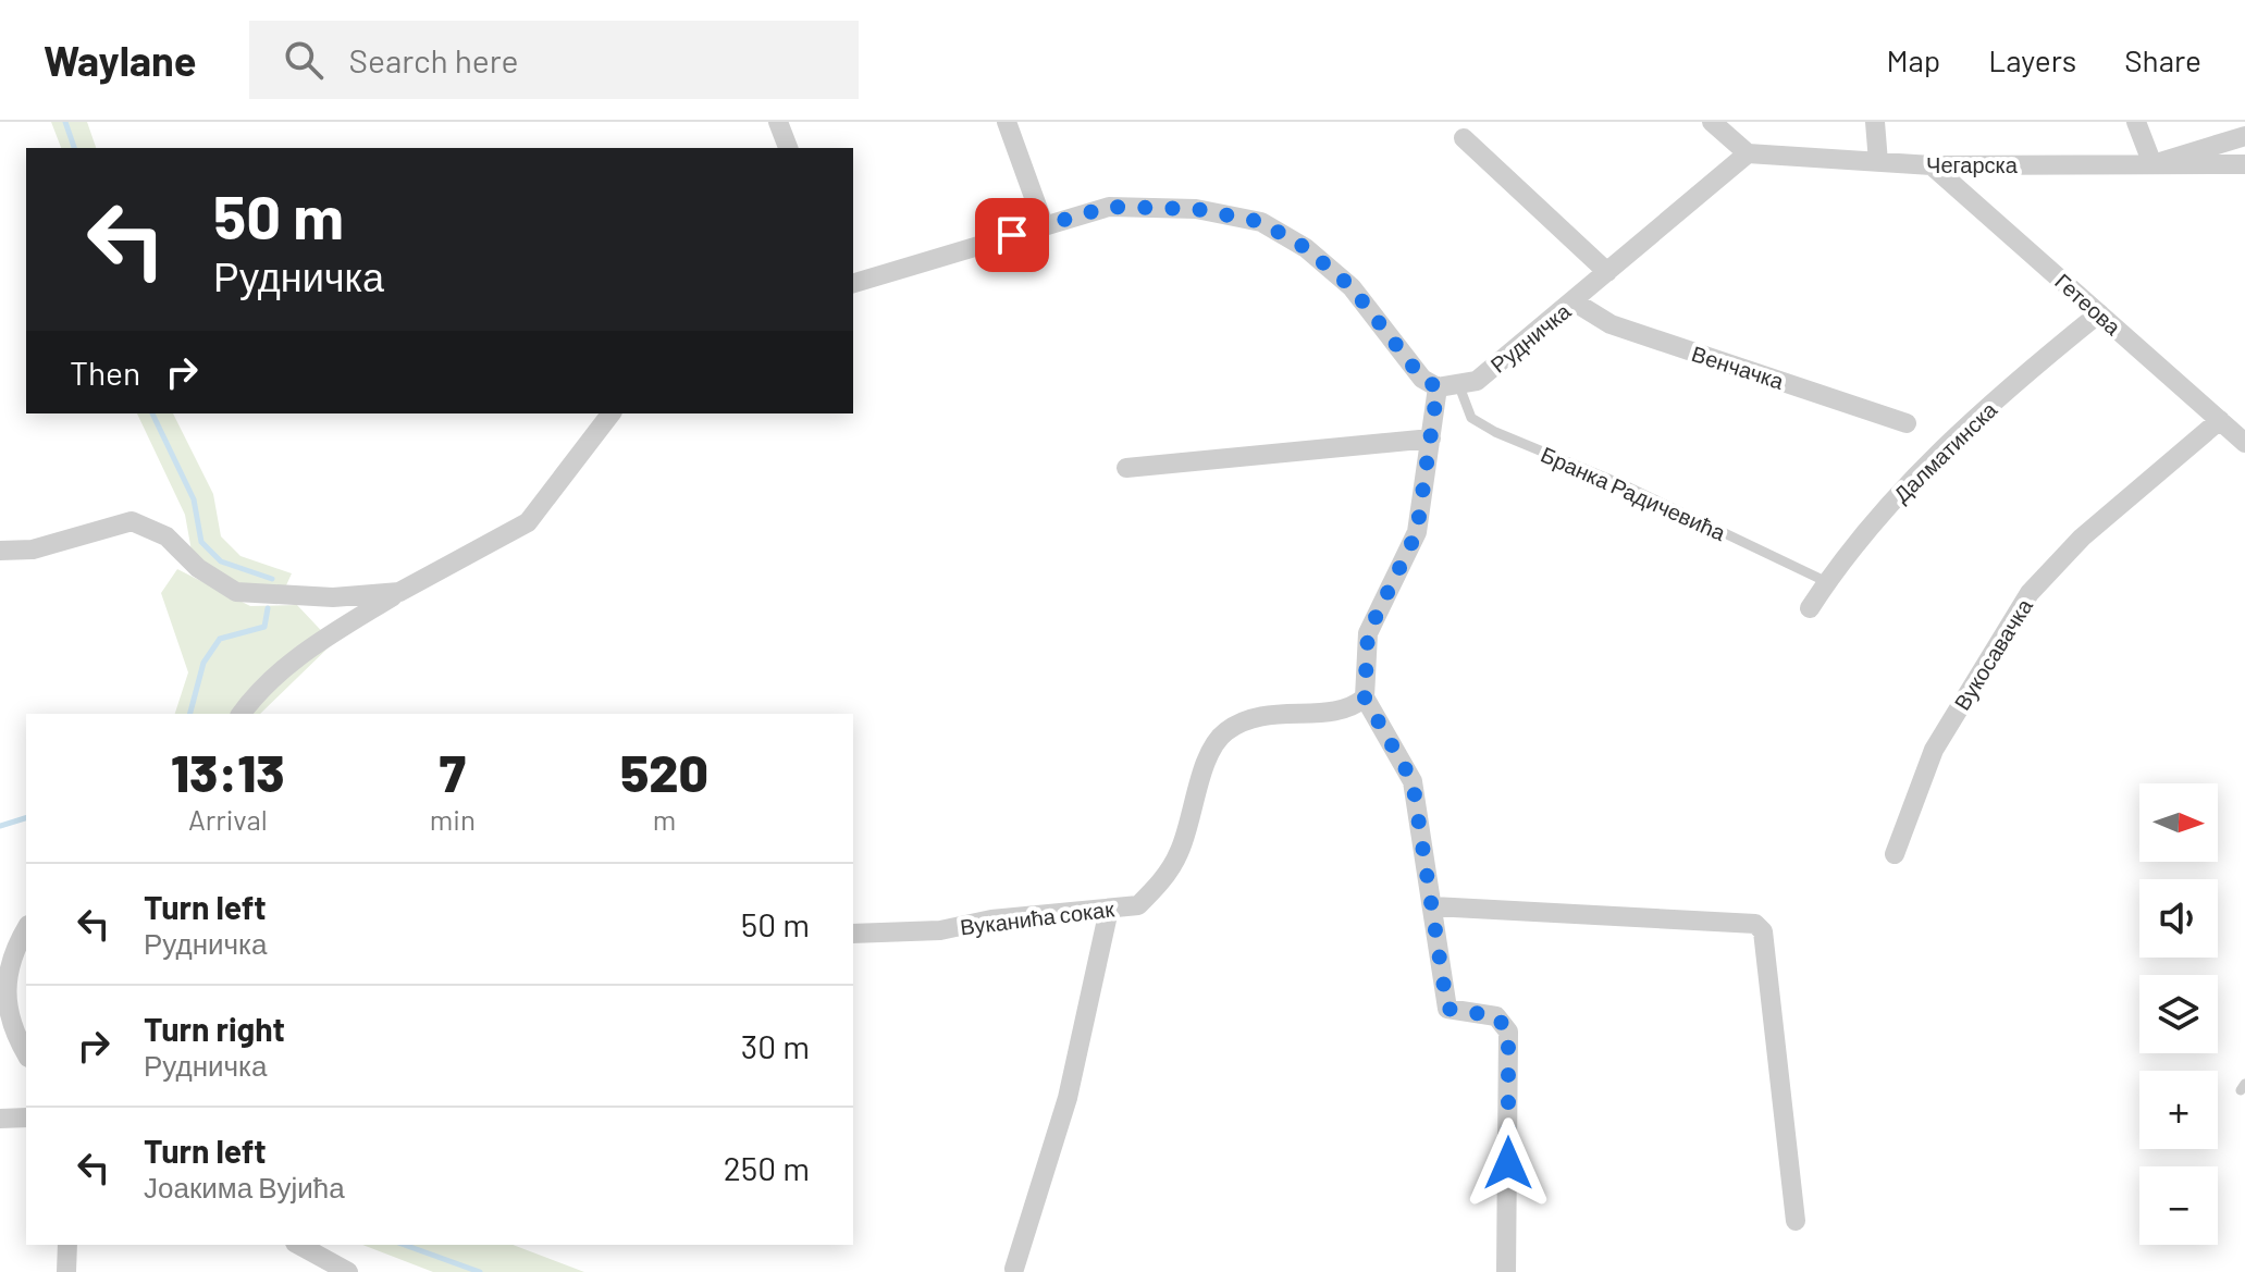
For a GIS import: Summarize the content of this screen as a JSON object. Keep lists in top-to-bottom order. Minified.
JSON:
{"streets":{"street":["Чегарска","Гетеова","Рудничка","Венчачка","Далматинска","Вукосавачка","Вуканића сокак"],"lane":["Бранка Радичевића"]},"crossings":[["Чегарска","Гетеова"],["Чегарска","Рудничка"],["Гетеова","Далматинска"],["Гетеова","Вукосавачка"],["Рудничка","Венчачка"],["Рудничка","Бранка Радичевића"],["Далматинска","Бранка Радичевића"]],"north":"right","page":{"header":"Waylane","search":"Search here","nav":["Map","Layers","Share"],"turn":["50 m","Рудничка"],"then":"Then","eta":["13:13","Arrival","7","min","520","m"],"map_buttons":["+","−"],"list":[{"name":"Turn left","note":"Рудничка","value":"50 m"},{"name":"Turn right","note":"Рудничка","value":"30 m"},{"name":"Turn left","note":"Јоакима Вујића","value":"250 m"}]}}
